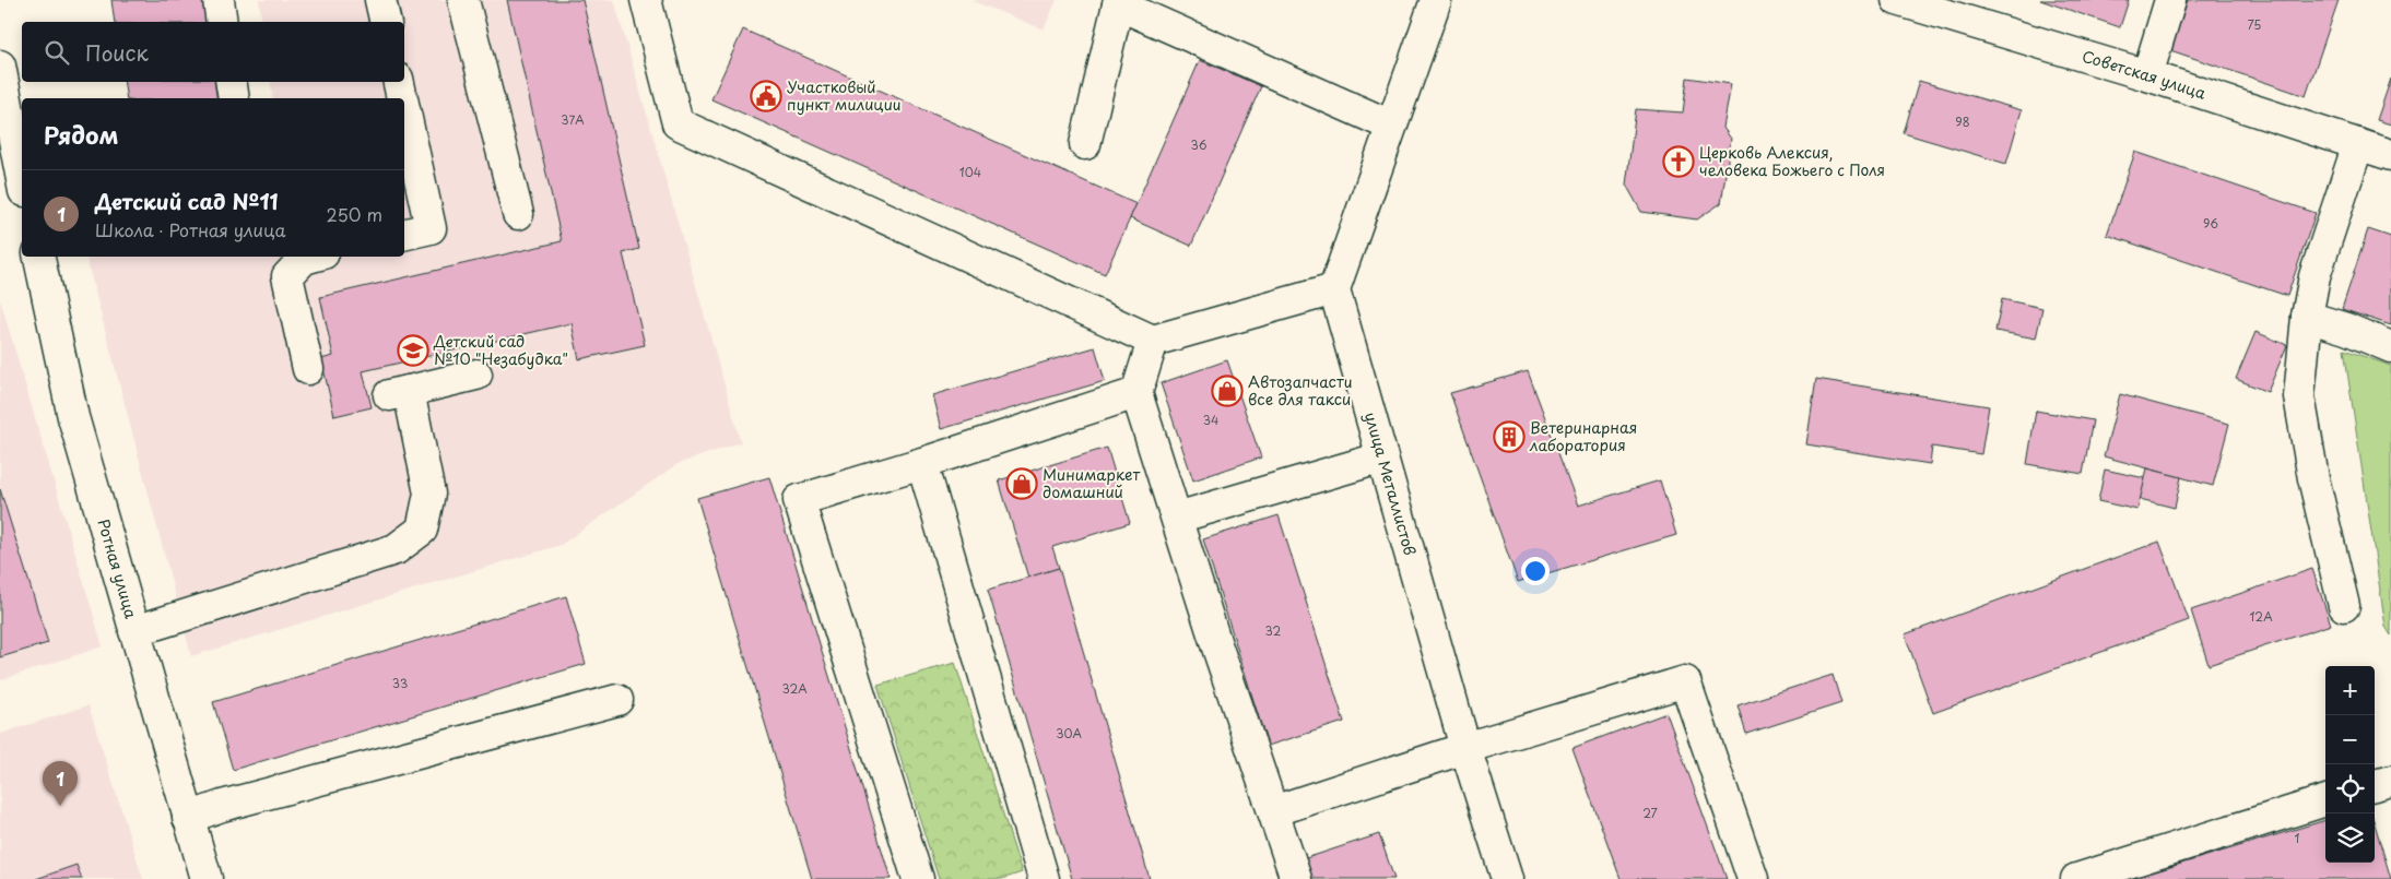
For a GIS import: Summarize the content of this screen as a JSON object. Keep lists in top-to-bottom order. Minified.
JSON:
{"streets":{"street":["Советская улица","улица Металлистов","Ротная улица"]},"places":{"public building":["Участковый пункт милиции"],"church":["Церковь Алексия, человека Божьего с Поля"],"school or university":["Детский сад №10 \"Незабудка\""],"shop":["Автозапчасти все для такси","Минимаркет домашний"],"building":["Ветеринарная лаборатория"]},"house_numbers":["75","37А","98","36","104","96","34","12А","32","33","32А","30А","27","1"],"page":{"search":"Поиск","heading":"Рядом","list":[{"mark":"1","name":"Детский сад №11","note":"Школа · Ротная улица","value":"250 m"}],"map_buttons":["+","−"],"pins":"1"}}
